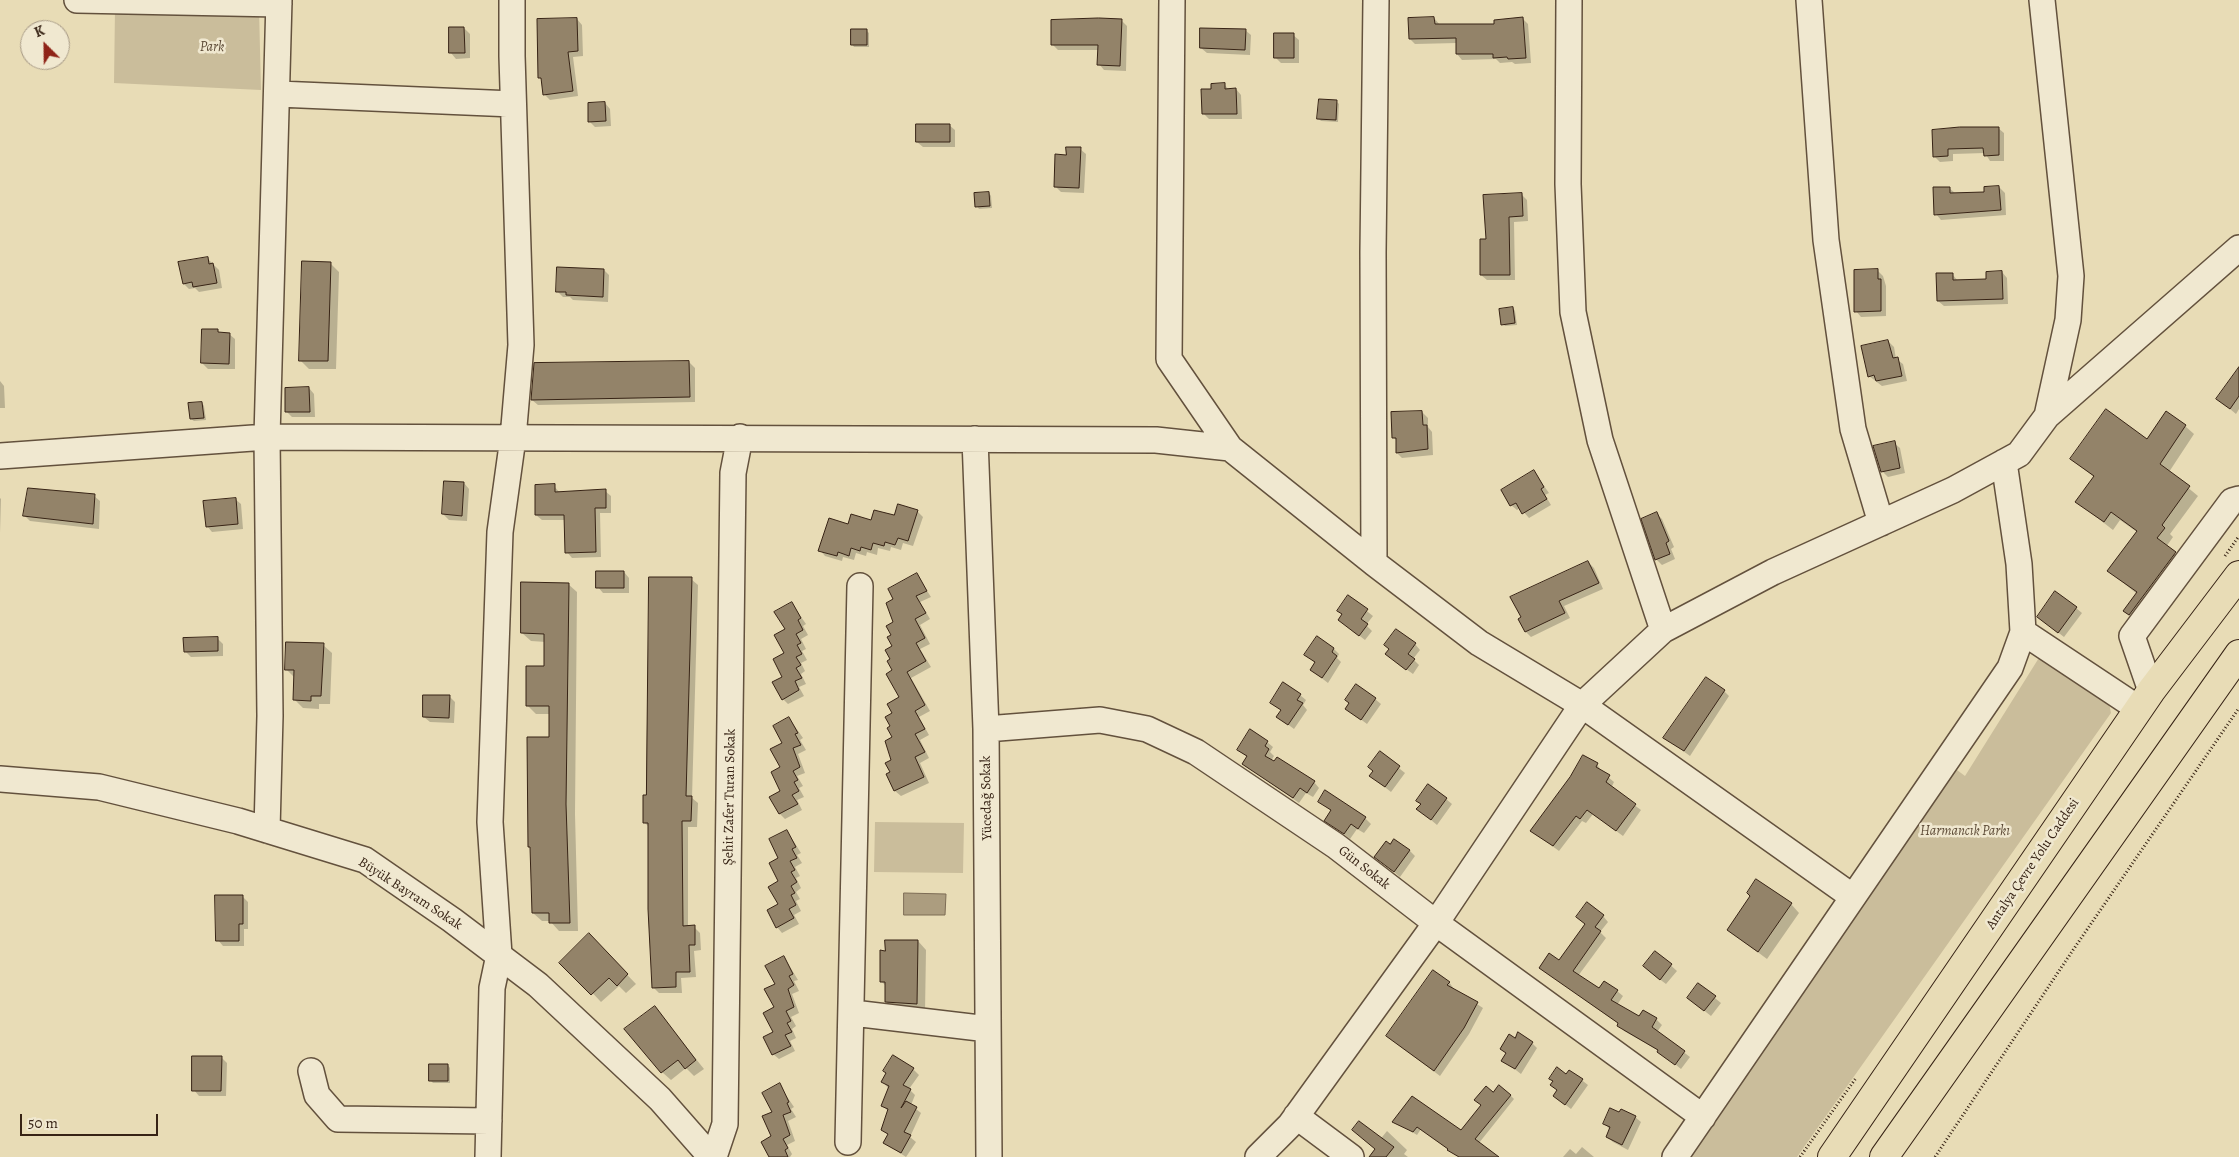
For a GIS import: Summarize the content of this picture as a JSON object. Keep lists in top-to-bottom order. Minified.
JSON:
{"streets":{"highway":["Antalya Çevre Yolu Caddesi"],"street":["Şehit Zafer Turan Sokak","Yücedağ Sokak","Gün Sokak","Büyük Bayram Sokak"]},"crossings":[["Şehit Zafer Turan Sokak","Büyük Bayram Sokak"],["Yücedağ Sokak","Gün Sokak"]],"parks":["Park","Harmancık Parkı"],"scale_bar":"50 m","north":"top left"}
